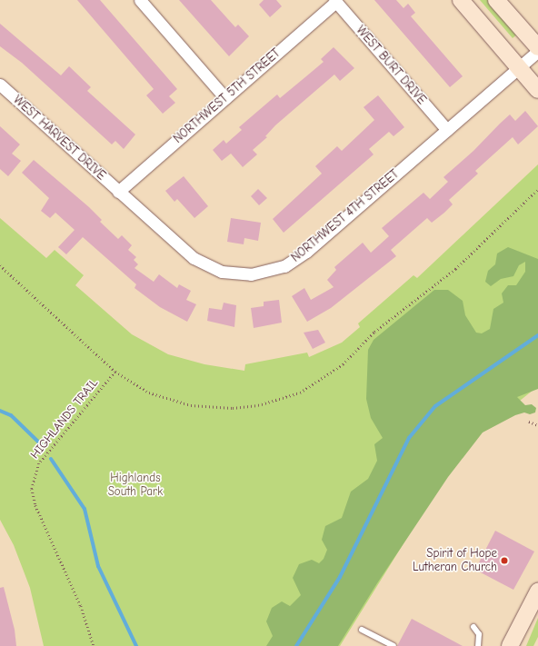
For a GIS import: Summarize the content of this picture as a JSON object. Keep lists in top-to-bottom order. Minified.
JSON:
{"streets":{"street":["WEST BURT DRIVE","NORTHWEST 5TH STREET","WEST HARVEST DRIVE","NORTHWEST 4TH STREET"],"path":["HIGHLANDS TRAIL"]},"crossings":[["WEST BURT DRIVE","NORTHWEST 5TH STREET"],["WEST BURT DRIVE","NORTHWEST 4TH STREET"],["NORTHWEST 5TH STREET","WEST HARVEST DRIVE"],["NORTHWEST 5TH STREET","NORTHWEST 4TH STREET"],["WEST HARVEST DRIVE","NORTHWEST 4TH STREET"]],"parks":["Highlands South Park"],"places":["Spirit of Hope Lutheran Church"]}
